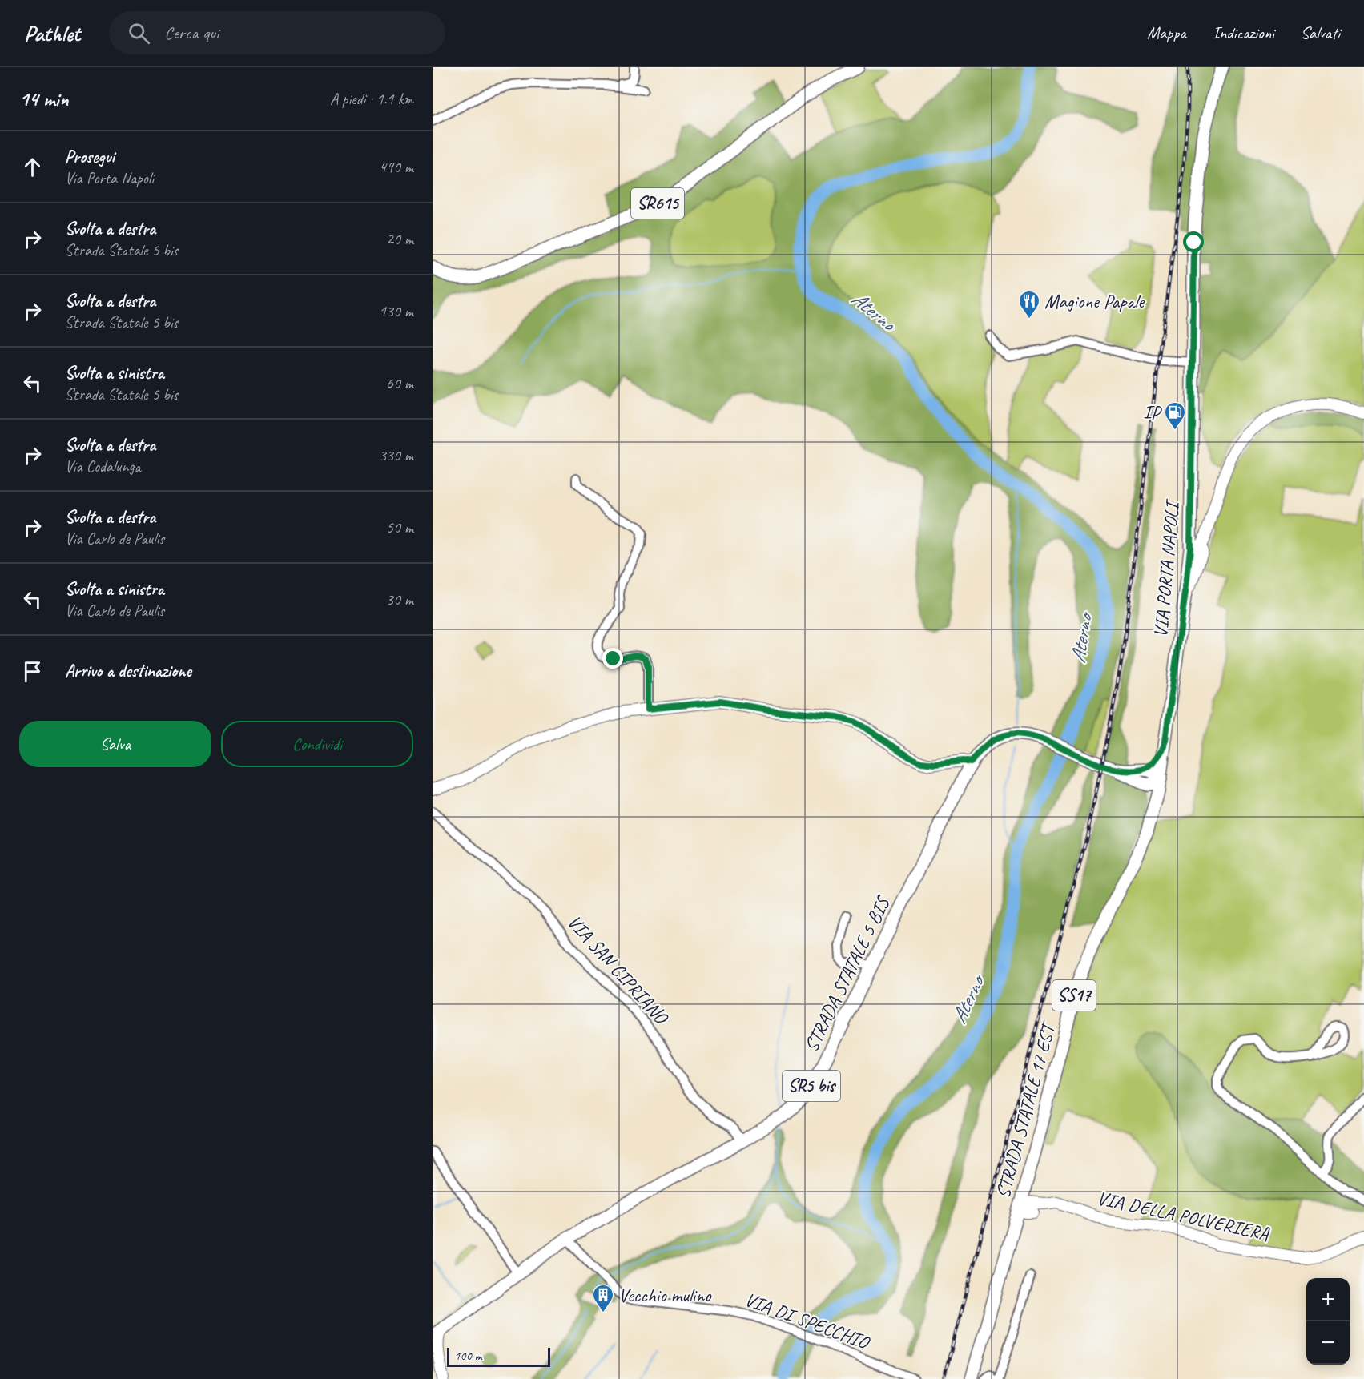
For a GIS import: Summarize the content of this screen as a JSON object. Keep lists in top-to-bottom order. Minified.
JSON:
{"streets":{"main road":["SR615","VIA PORTA NAPOLI","STRADA STATALE 5 BIS","SS17","SR5 bis","STRADA STATALE 17 EST","VIA DELLA POLVERIERA"],"street":["VIA SAN CIPRIANO","VIA DI SPECCHIO"]},"crossings":[["VIA PORTA NAPOLI","STRADA STATALE 17 EST"],["VIA SAN CIPRIANO","STRADA STATALE 5 BIS"],["STRADA STATALE 5 BIS","VIA DI SPECCHIO"],["STRADA STATALE 17 EST","VIA DELLA POLVERIERA"]],"water":["Aterno"],"places":{"restaurant":["Magione Papale"],"fuel station":["IP"],"building":["Vecchio mulino"]},"scale_bar":"100 m","page":{"header":"Pathlet","search":"Cerca qui","nav":["Mappa","Indicazioni","Salvati"],"heading":["14 min","A piedi · 1.1 km"],"list":[["Prosegui","Via Porta Napoli","490 m"],["Svolta a destra","Strada Statale 5 bis","20 m"],["Svolta a destra","Strada Statale 5 bis","130 m"],["Svolta a sinistra","Strada Statale 5 bis","60 m"],["Svolta a destra","Via Codalunga","330 m"],["Svolta a destra","Via Carlo de Paulis","50 m"],["Svolta a sinistra","Via Carlo de Paulis","30 m"],"Arrivo a destinazione"],"buttons":["Salva","Condividi"],"map_buttons":["+","−"],"scale":"100 m"}}
